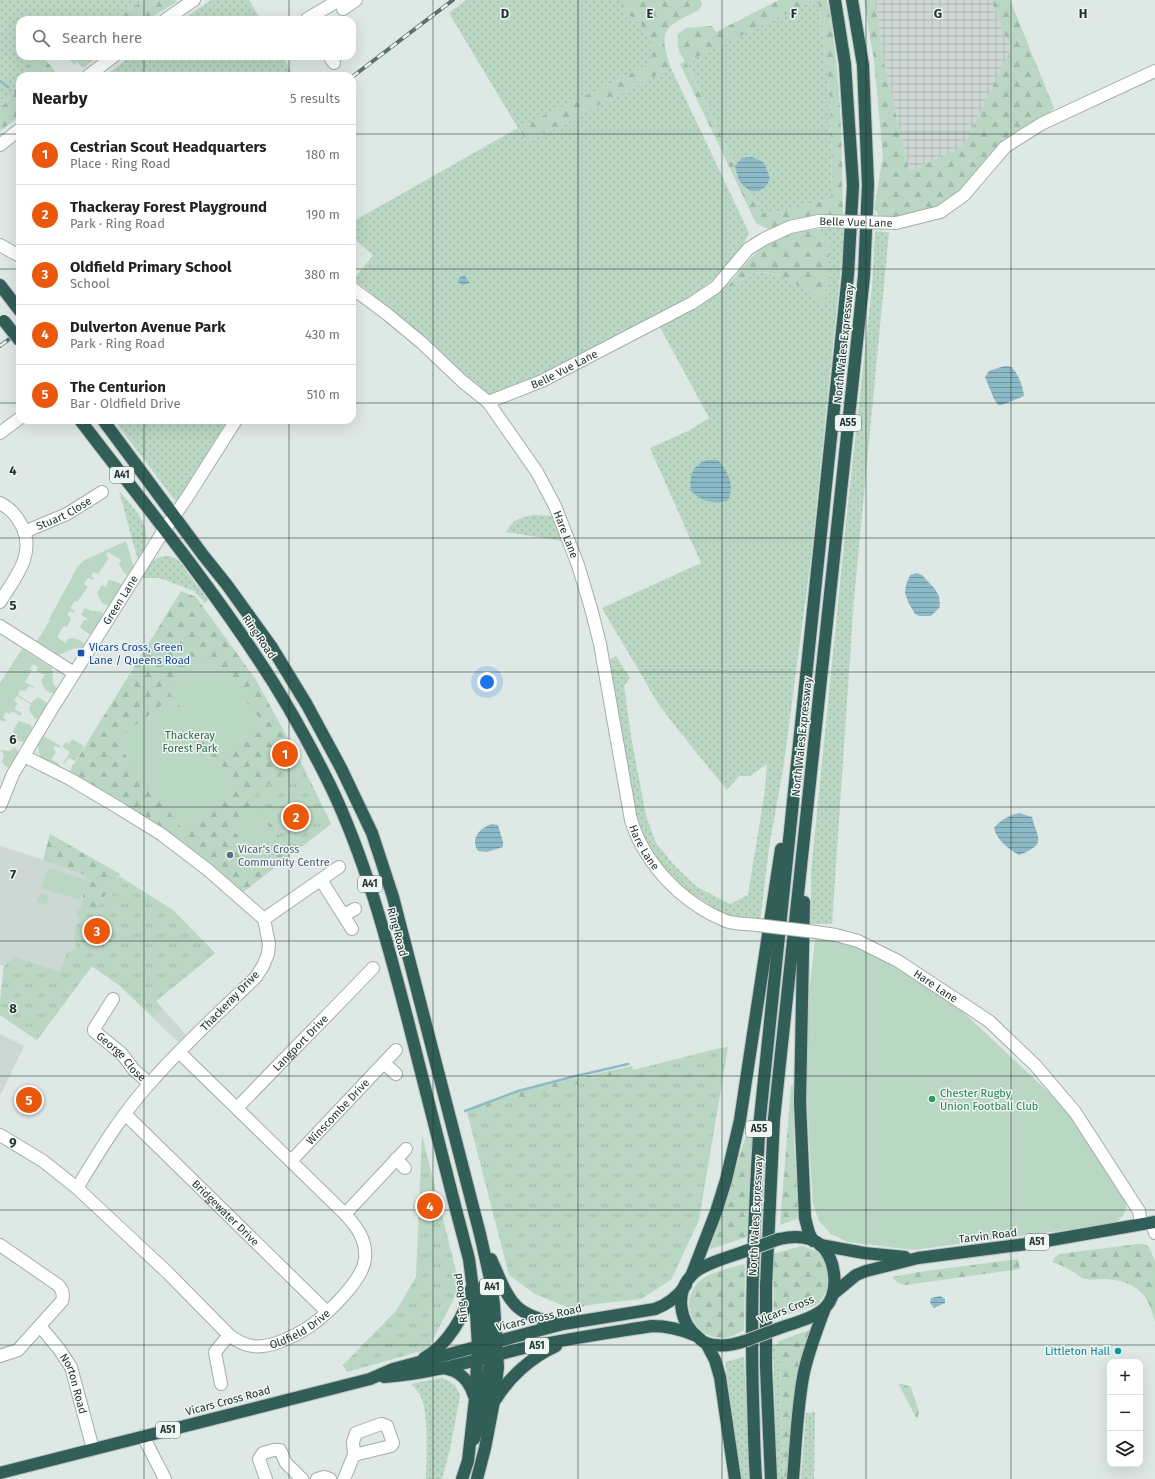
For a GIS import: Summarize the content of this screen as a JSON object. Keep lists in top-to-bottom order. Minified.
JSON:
{"streets":{"highway":["North Wales Expressway","A55","A41","Ring Road","Tarvin Road","A51","Vicars Cross","Vicars Cross Road"],"street":["Belle Vue Lane","Stuart Close","Hare Lane","Green Lane","Thackeray Drive","Langport Drive","George Close","Winscombe Drive","Bridgewater Drive","Oldfield Drive","Norton Road"]},"crossings":[["Belle Vue Lane","Hare Lane"],["North Wales Expressway","Vicars Cross"],["Hare Lane","Tarvin Road"],["Green Lane","Ring Road"],["Ring Road","Vicars Cross Road"],["Thackeray Drive","George Close"],["Thackeray Drive","Bridgewater Drive"],["Thackeray Drive","Oldfield Drive"],["Langport Drive","Oldfield Drive"],["Winscombe Drive","Oldfield Drive"],["Bridgewater Drive","Oldfield Drive"],["Tarvin Road","A51"],["A51","Vicars Cross"],["A51","Vicars Cross Road"],["Vicars Cross","Vicars Cross Road"],["Vicars Cross Road","Norton Road"]],"parks":["Thackeray Forest Park"],"places":{"transit":["Vicars Cross, Green Lane / Queens Road"],"other":["Vicar's Cross Community Centre","Chester Rugby Union Football Club","Littleton Hall"]},"page":{"search":"Search here","heading":["Nearby","5 results"],"list":[{"mark":"1","name":"Cestrian Scout Headquarters","note":"Place · Ring Road","value":"180 m"},{"mark":"2","name":"Thackeray Forest Playground","note":"Park · Ring Road","value":"190 m"},{"mark":"3","name":"Oldfield Primary School","note":"School","value":"380 m"},{"mark":"4","name":"Dulverton Avenue Park","note":"Park · Ring Road","value":"430 m"},{"mark":"5","name":"The Centurion","note":"Bar · Oldfield Drive","value":"510 m"}],"pins":["1","2","3","5","4"],"map_buttons":["+","−"]},"grid":{"columns":["D","E","F","G","H"],"rows":["4","5","6","7","8","9"]}}
